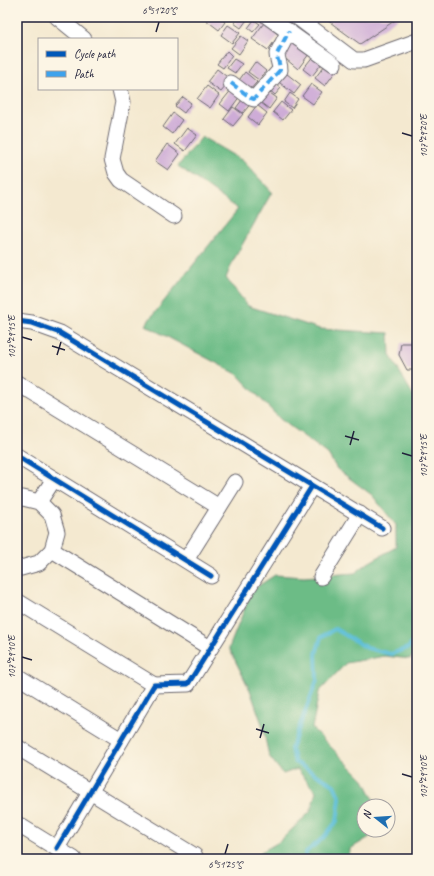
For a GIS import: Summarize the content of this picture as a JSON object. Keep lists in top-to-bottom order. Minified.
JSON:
{"legend":["Cycle path","Path"],"north":"left","coordinates":["6°51'20\"S","107°29'20\"E","107°29'15\"E","107°29'10\"E","6°51'25\"S"]}
